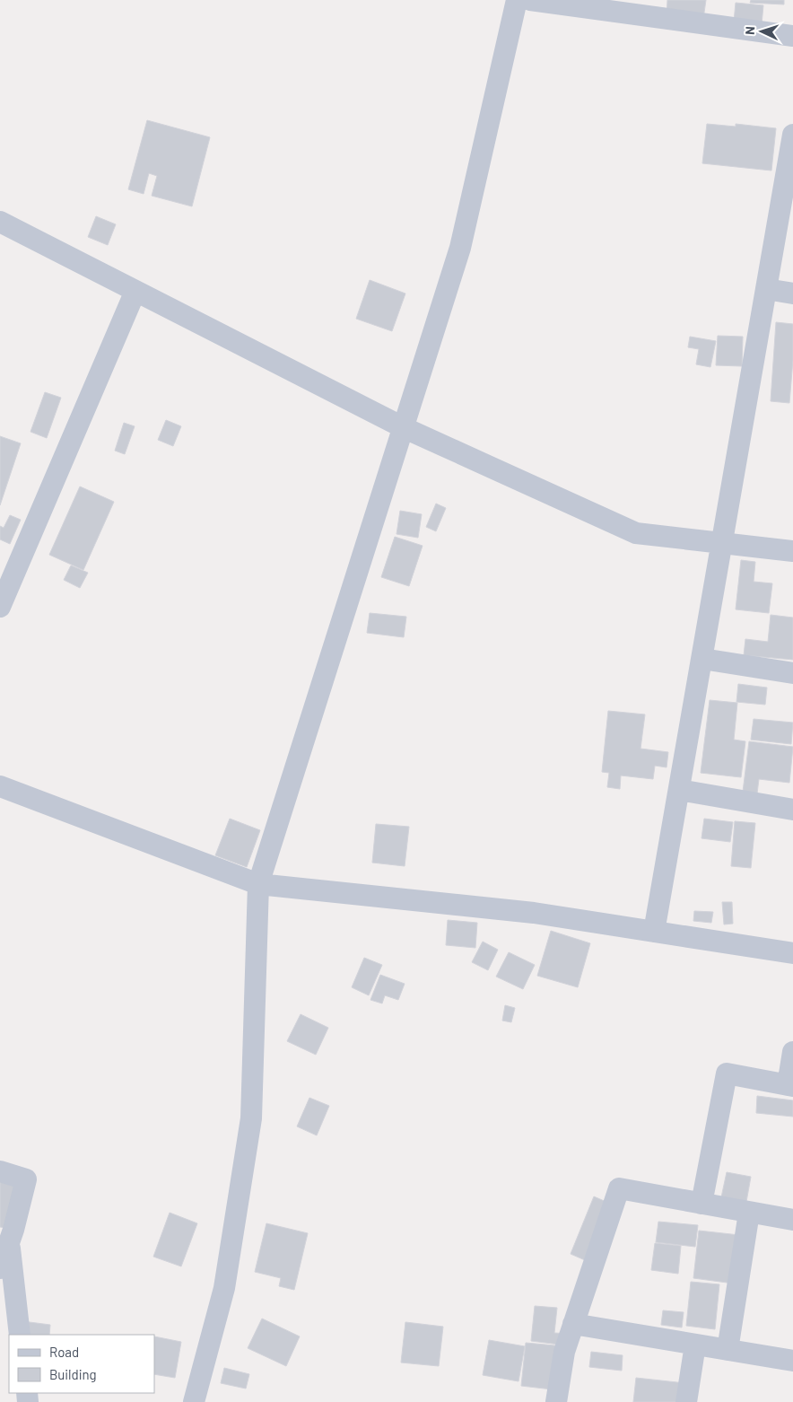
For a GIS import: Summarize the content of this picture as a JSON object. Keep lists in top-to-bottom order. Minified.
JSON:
{"legend":["Road","Building"],"north":"left"}
